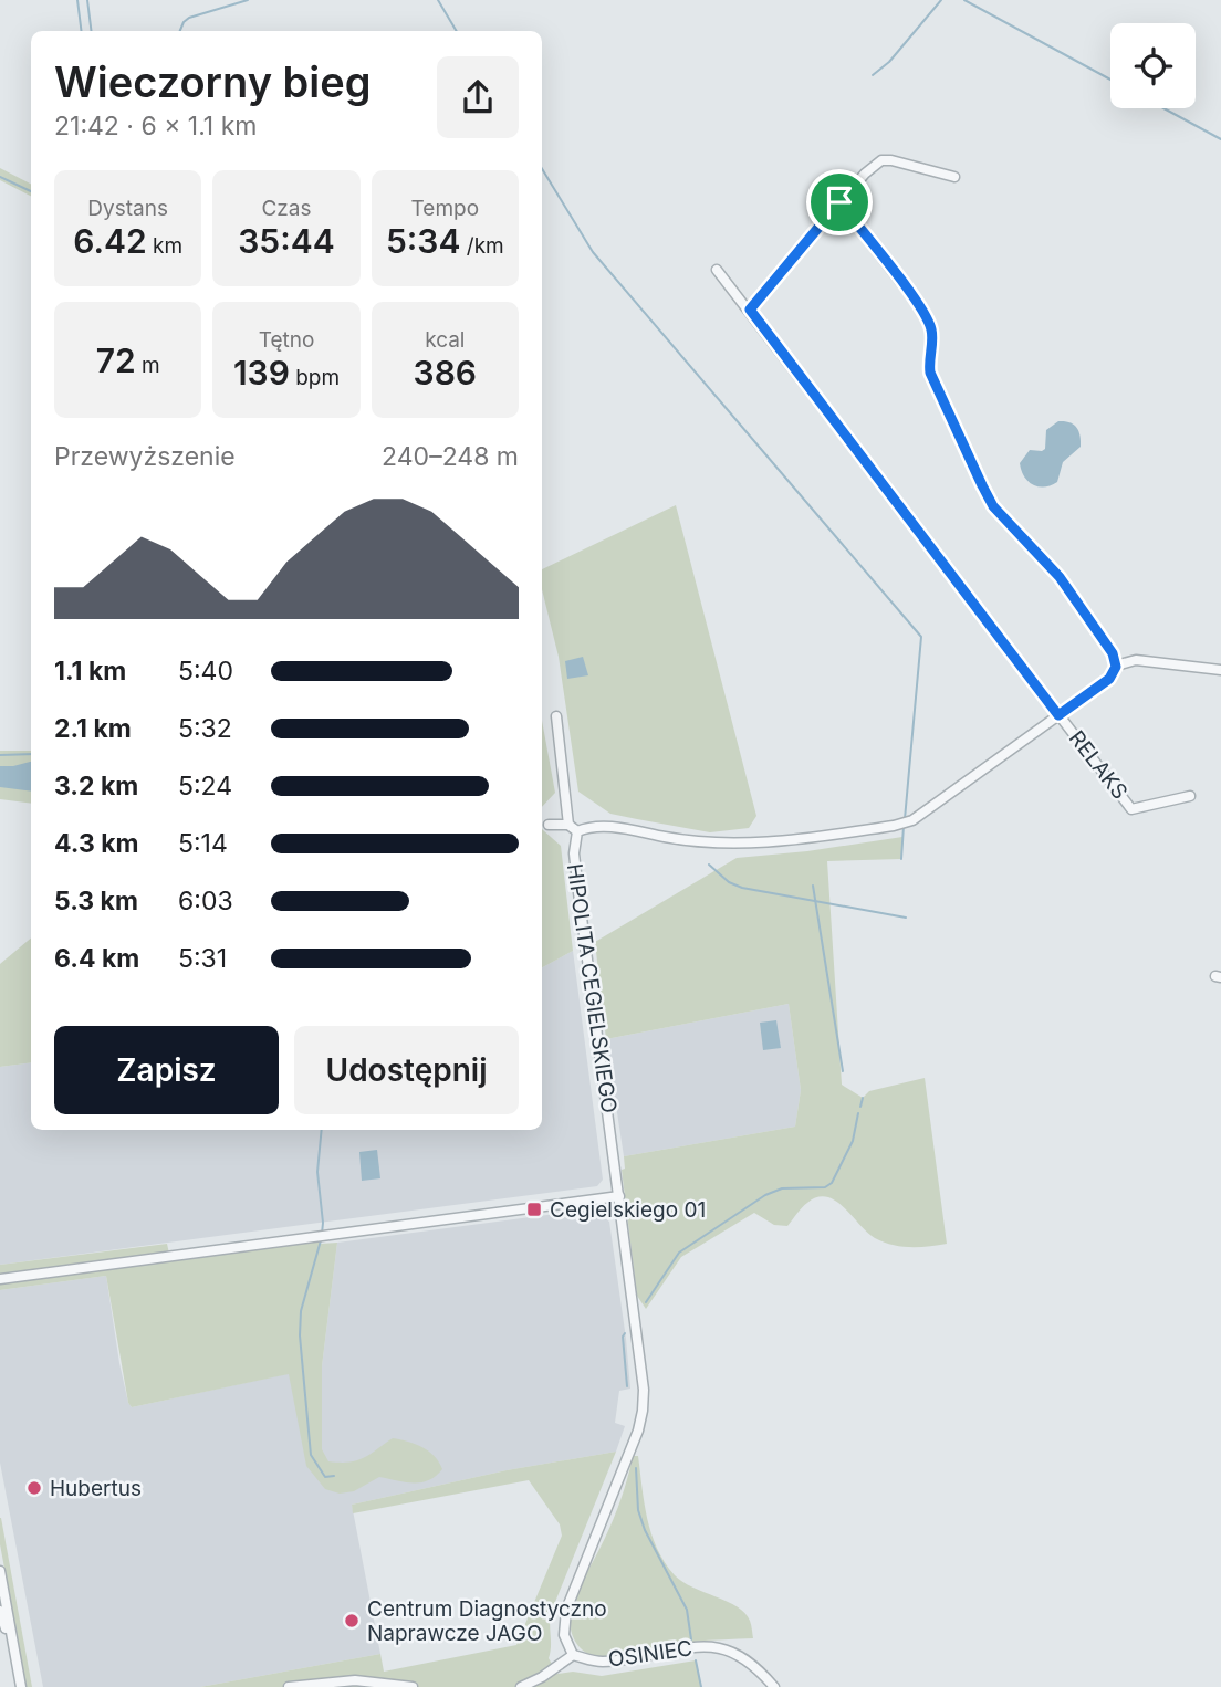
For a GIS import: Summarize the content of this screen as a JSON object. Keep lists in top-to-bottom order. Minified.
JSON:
{"streets":{"street":["RELAKS","HIPOLITA CEGIELSKIEGO","OSINIEC"]},"crossings":[["RELAKS","HIPOLITA CEGIELSKIEGO"],["HIPOLITA CEGIELSKIEGO","OSINIEC"]],"places":{"transit":["Cegielskiego 01"],"other":["Hubertus","Centrum Diagnostyczno Naprawcze JAGO"]},"page":{"heading":["Wieczorny bieg","21:42 · 6 × 1.1 km"],"stats":[["Dystans","6.42 km"],["Czas","35:44"],["Tempo","5:34 /km"],["72 m"],["Tętno","139 bpm"],["kcal","386"]],"chart":["Przewyższenie","240–248 m"],"list":[{"name":"1.1 km","note":"5:40"},{"name":"2.1 km","note":"5:32"},{"name":"3.2 km","note":"5:24"},{"name":"4.3 km","note":"5:14"},{"name":"5.3 km","note":"6:03"},{"name":"6.4 km","note":"5:31"}],"buttons":["Zapisz","Udostępnij"]}}
